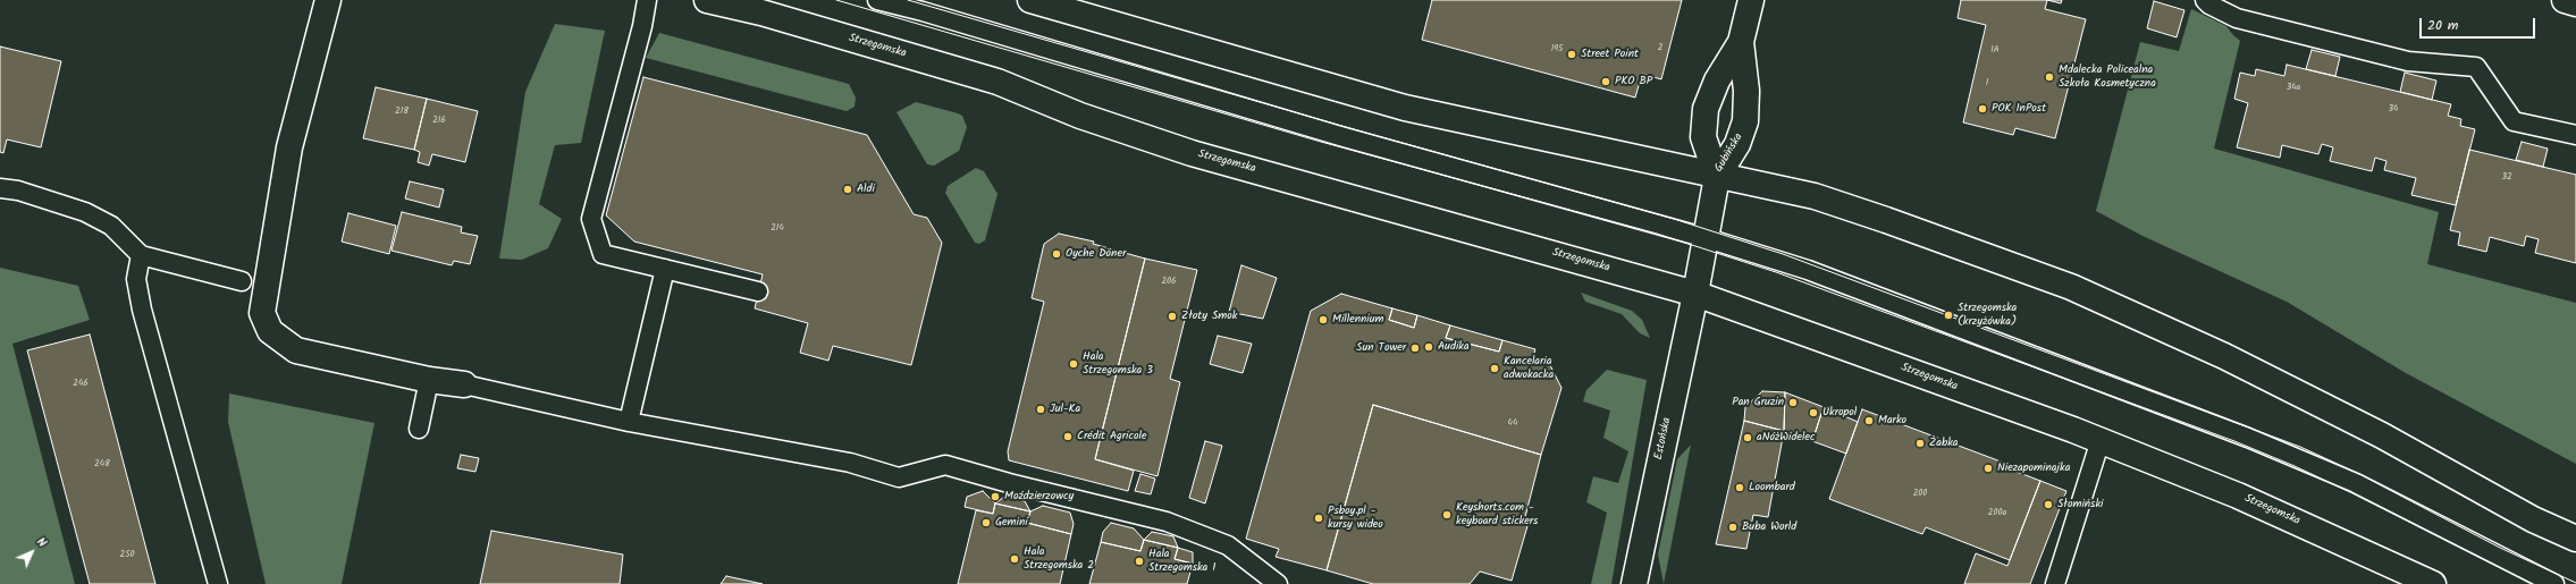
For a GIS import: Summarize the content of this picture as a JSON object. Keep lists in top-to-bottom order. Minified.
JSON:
{"streets":{"main road":["Strzegomska","Gubińska","Estońska"]},"crossings":[["Strzegomska","Estońska"],["Gubińska","Estońska"]],"places":["Street Point","Mdalecka Policealna Szkoła Kosmetyczna","PKO BP","POK InPost","Aldi","Oyche Döner","Strzegomska (krzyżówka)","Złoty Smok","Millennium","Audika","Sun Tower","Hala Strzegomska 3","Kancelaria adwokacka","Pan Gruzin","Jul-Ka","Ukropol","Marko","Crédit Agricole","aNóżWidelec","Żabka","Niezapominajka","Loombard","Moździerzowcy","Słomiński","Keyshorts.com - keyboard stickers","Psboy.pl - kursy wideo","Gemini","Buba World","Hala Strzegomska 2","Hala Strzegomska 1"],"house_numbers":["2","195","1A","1","34a","34","218","216","32","214","206","246","44","248","200","200a","250"],"scale_bar":"20 m","north":"top right"}
